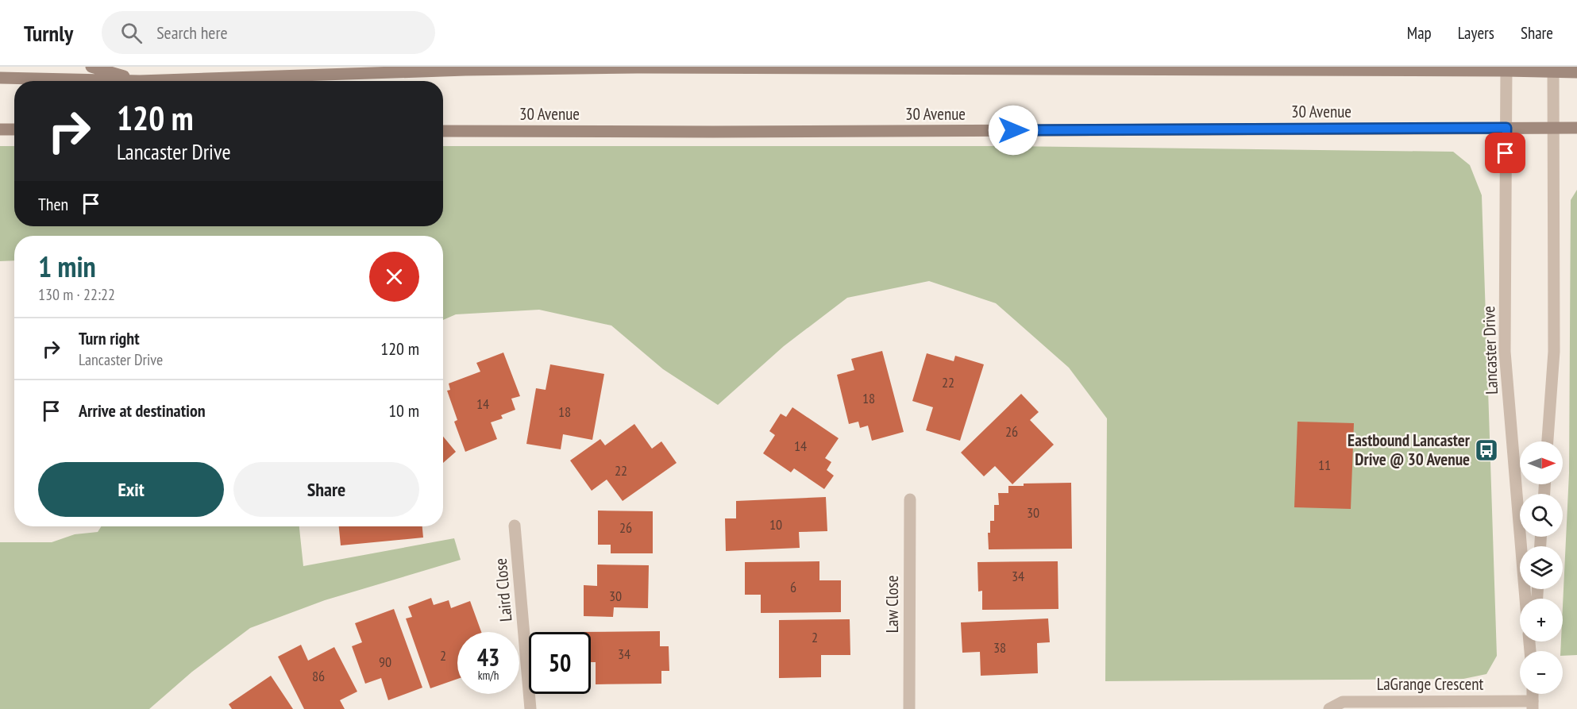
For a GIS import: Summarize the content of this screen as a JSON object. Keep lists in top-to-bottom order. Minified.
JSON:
{"streets":{"main road":["30 Avenue"],"street":["Lancaster Drive","Laird Close","Law Close","LaGrange Crescent"]},"crossings":[["30 Avenue","Lancaster Drive"]],"places":{"bus stop":["Eastbound Lancaster Drive @ 30 Avenue"]},"house_numbers":["22","18","14","18","26","14","11","22","30","10","26","34","6","30","2","38","34","2","90","86"],"north":"right","page":{"header":"Turnly","search":"Search here","nav":["Map","Layers","Share"],"turn":["120 m","Lancaster Drive"],"then":"Then","heading":["1 min","130 m · 22:22"],"list":[{"name":"Turn right","note":"Lancaster Drive","value":"120 m"},{"name":"Arrive at destination","value":"10 m"}],"map_buttons":["+","−"],"buttons":["Exit","Share"],"speed":"43 km/h","limit":"50"}}
